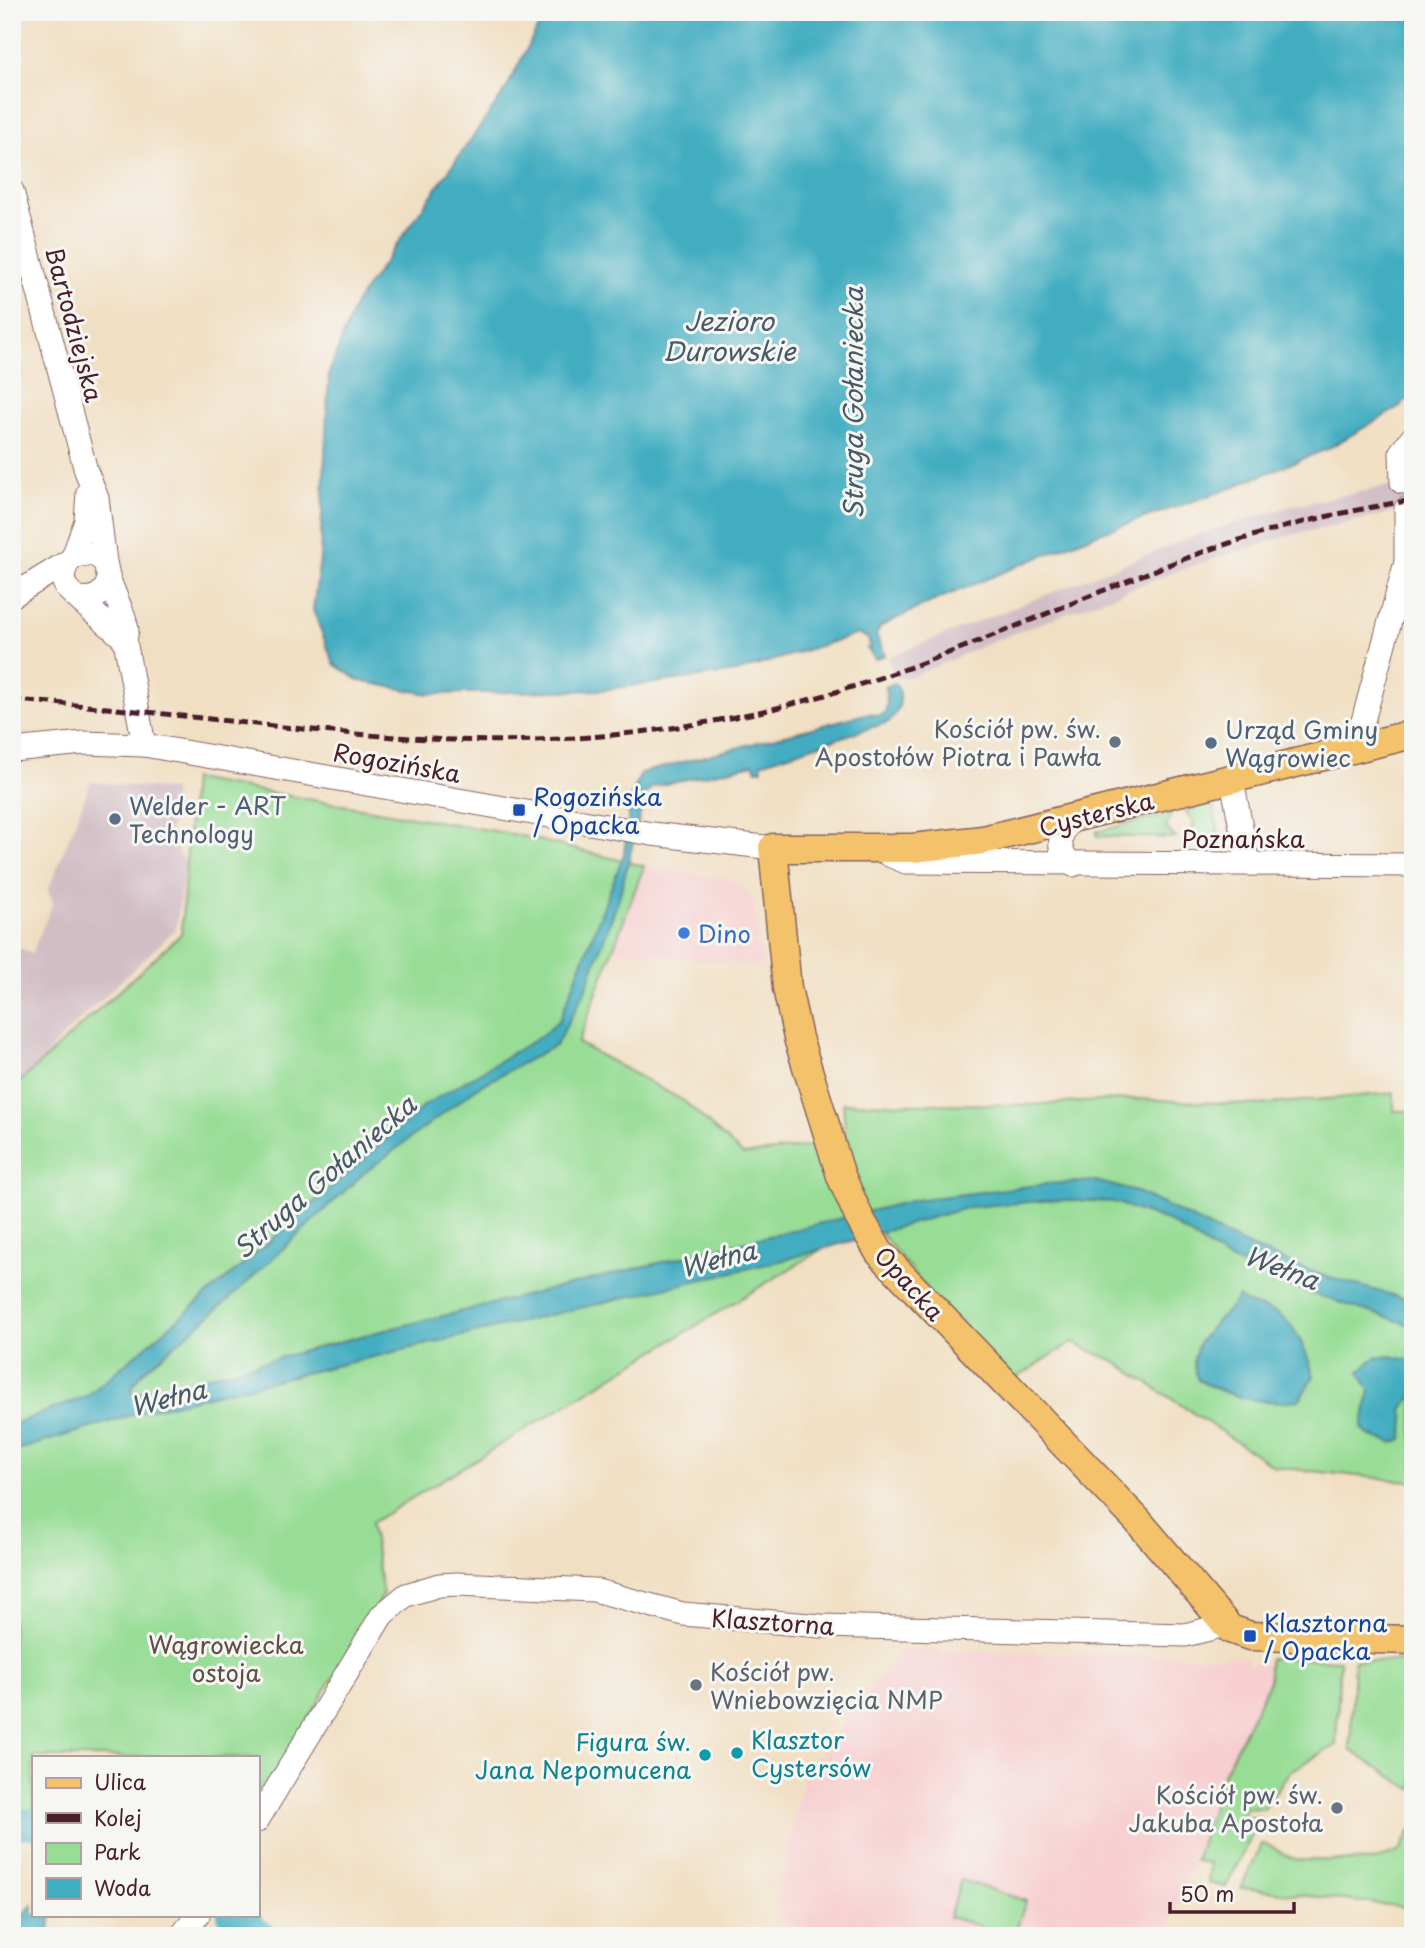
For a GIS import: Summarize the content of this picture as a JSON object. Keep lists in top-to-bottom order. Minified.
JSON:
{"streets":{"main road":["Cysterska","Opacka"],"street":["Bartodziejska","Rogozińska","Poznańska","Klasztorna"]},"crossings":[["Bartodziejska","Rogozińska"],["Rogozińska","Cysterska"],["Rogozińska","Opacka"],["Cysterska","Poznańska"],["Cysterska","Opacka"],["Opacka","Klasztorna"]],"water":["Jezioro Durowskie","Struga Gołaniecka","Wełna"],"parks":["Wągrowiecka ostoja"],"places":{"other":["Kościół pw. św. Apostołów Piotra i Pawła","Urząd Gminy Wągrowiec","Welder - ART Technology","Dino","Kościół pw. Wniebowzięcia NMP","Klasztor Cystersów","Figura św. Jana Nepomucena","Kościół pw. św. Jakuba Apostoła"],"transit":["Rogozińska / Opacka","Klasztorna / Opacka"]},"legend":["Ulica","Kolej","Park","Woda"],"scale_bar":"50 m"}
